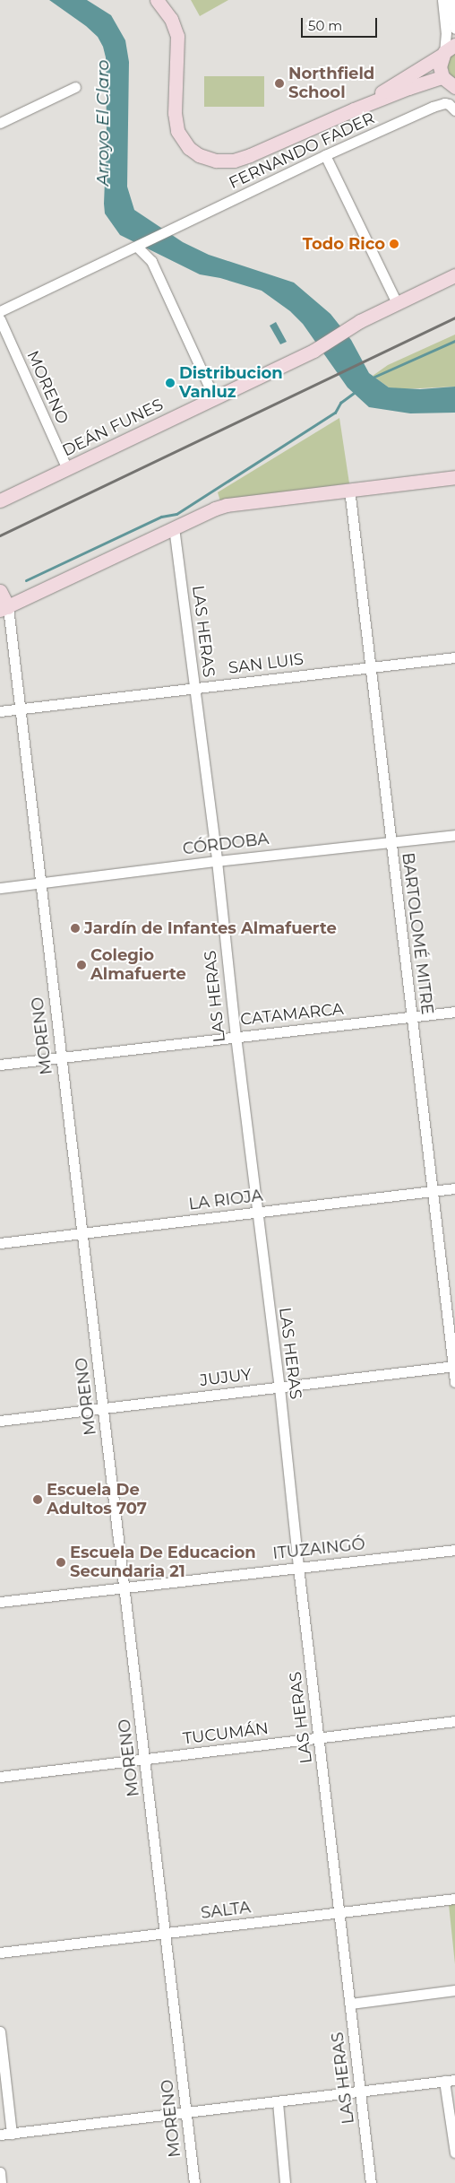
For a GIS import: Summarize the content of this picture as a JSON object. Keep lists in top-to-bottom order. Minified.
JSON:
{"streets":{"street":["FERNANDO FADER","MORENO","DEÁN FUNES","LAS HERAS","SAN LUIS","CÓRDOBA","BARTOLOMÉ MITRE","CATAMARCA","LA RIOJA","JUJUY","ITUZAINGÓ","TUCUMÁN","SALTA"]},"crossings":[["MORENO","DEÁN FUNES"],["MORENO","SAN LUIS"],["MORENO","CÓRDOBA"],["MORENO","CATAMARCA"],["MORENO","LA RIOJA"],["MORENO","JUJUY"],["MORENO","ITUZAINGÓ"],["MORENO","TUCUMÁN"],["MORENO","SALTA"],["LAS HERAS","SAN LUIS"],["LAS HERAS","CÓRDOBA"],["LAS HERAS","CATAMARCA"],["LAS HERAS","LA RIOJA"],["LAS HERAS","JUJUY"],["LAS HERAS","ITUZAINGÓ"],["LAS HERAS","TUCUMÁN"],["LAS HERAS","SALTA"],["SAN LUIS","BARTOLOMÉ MITRE"],["CÓRDOBA","BARTOLOMÉ MITRE"],["BARTOLOMÉ MITRE","CATAMARCA"],["BARTOLOMÉ MITRE","LA RIOJA"],["BARTOLOMÉ MITRE","JUJUY"]],"water":["Arroyo El Claro"],"places":["Northfield School","Todo Rico","Distribucion Vanluz","Jardín de Infantes Almafuerte","Colegio Almafuerte","Escuela De Adultos 707","Escuela De Educacion Secundaria 21"],"scale_bar":"50 m"}
